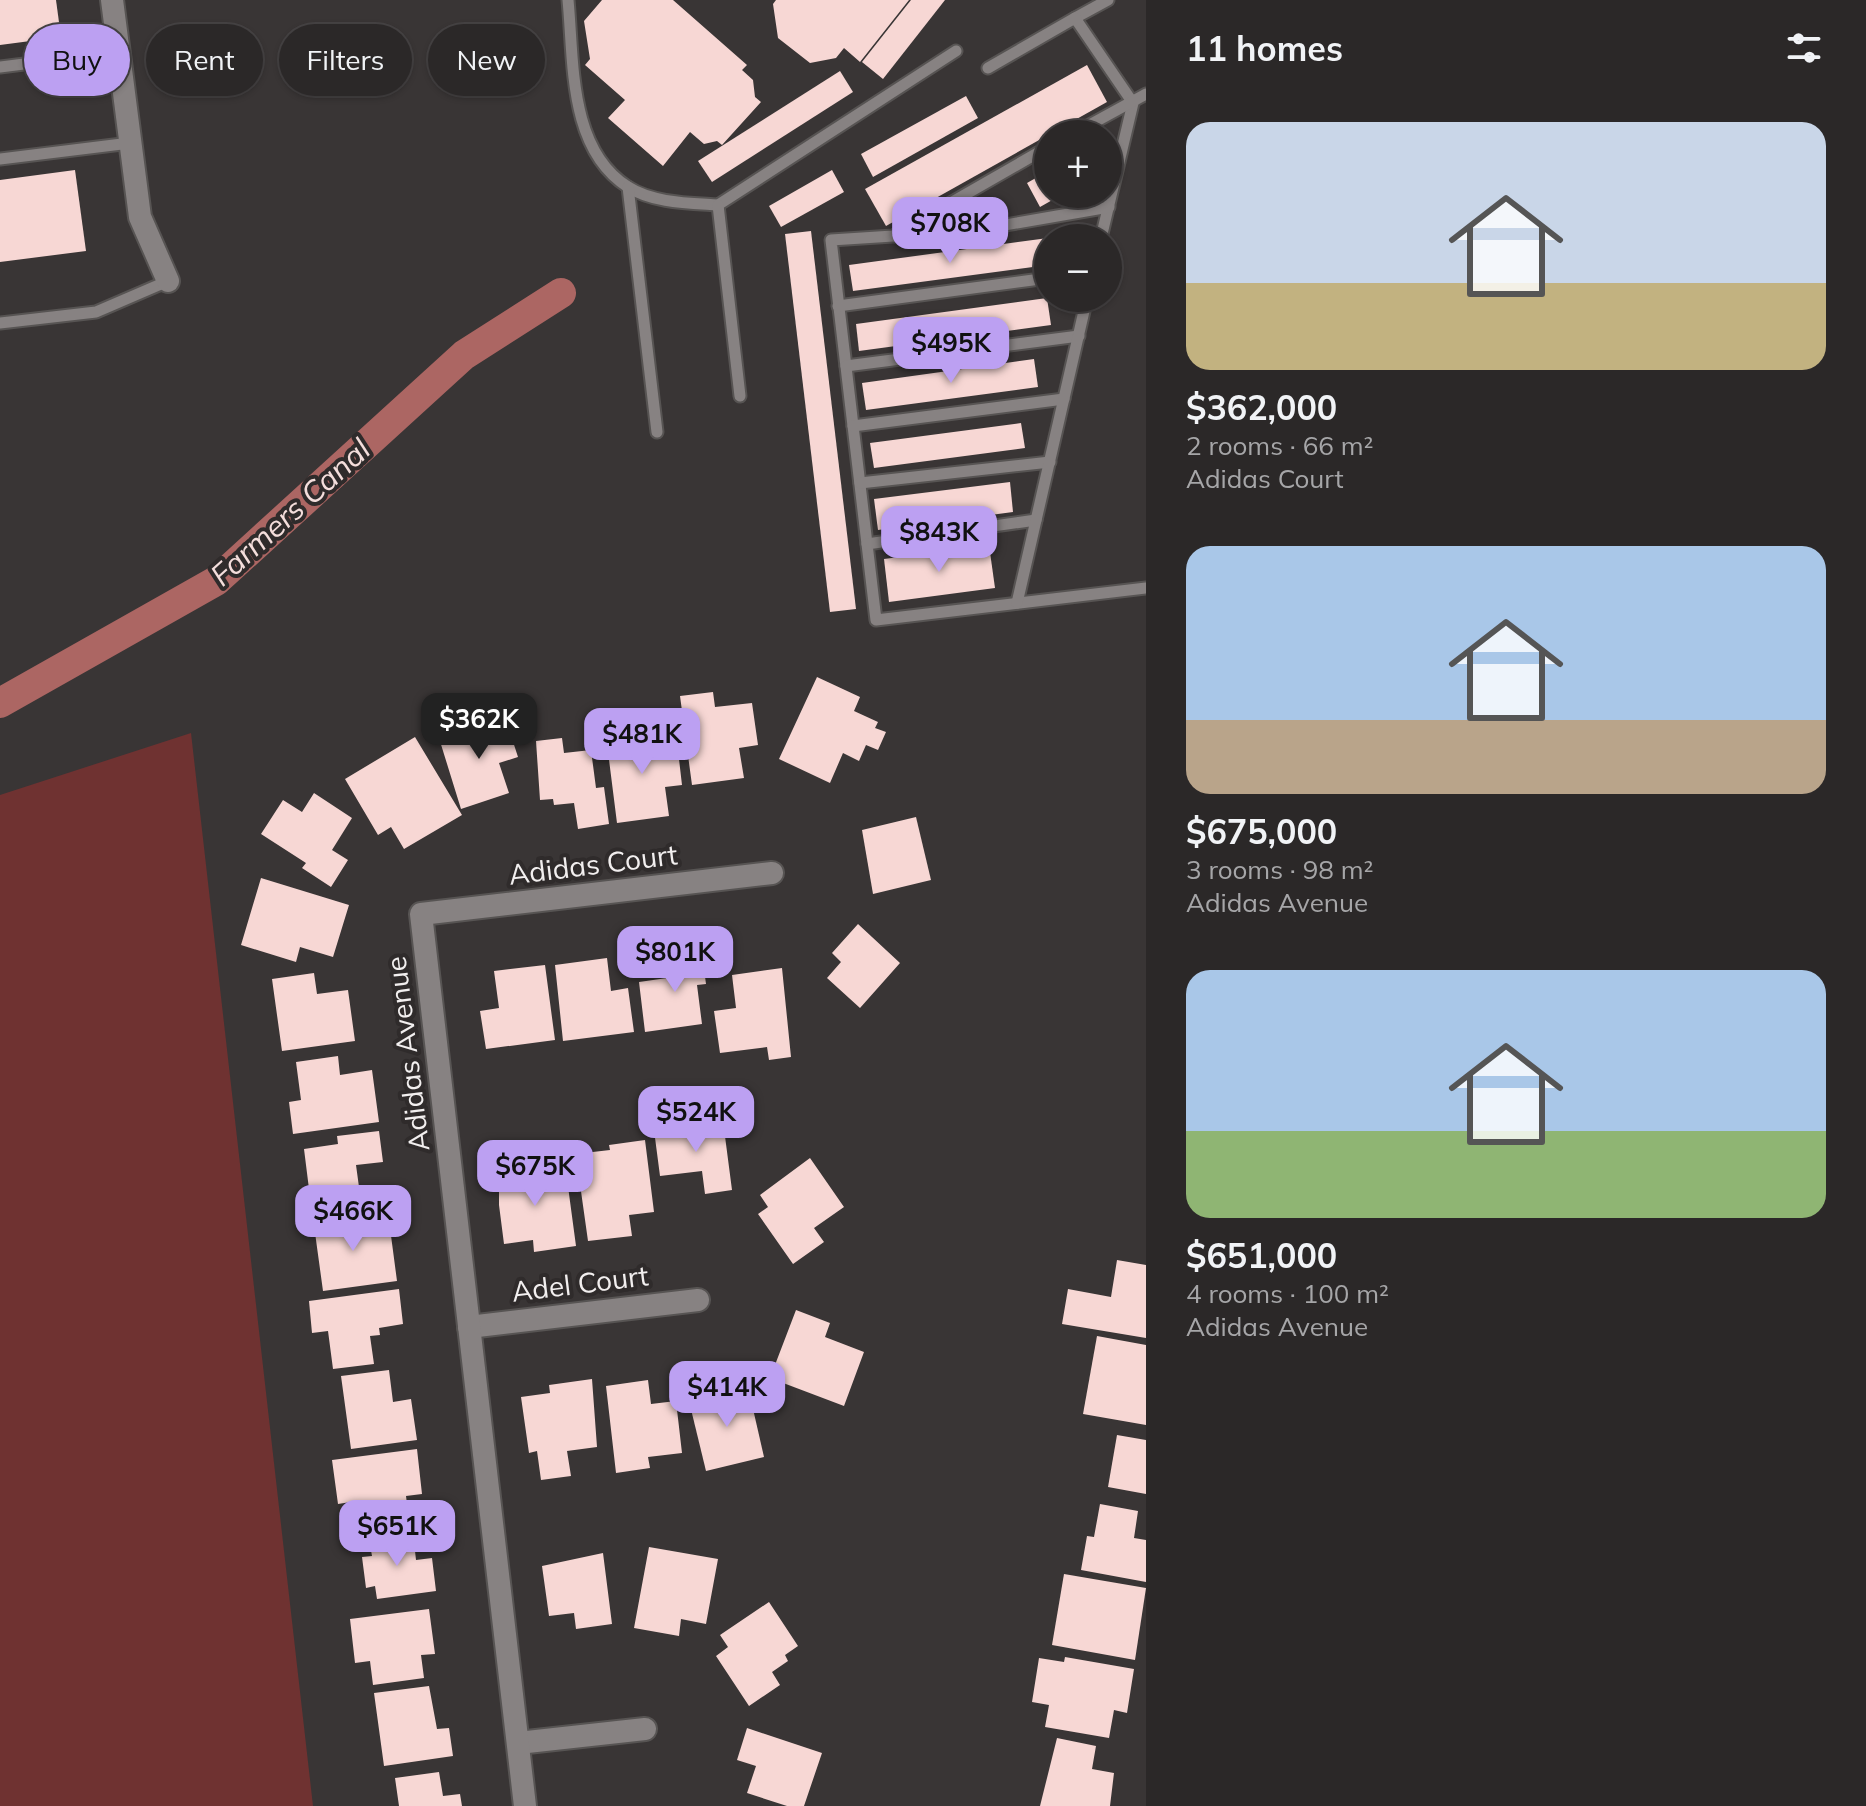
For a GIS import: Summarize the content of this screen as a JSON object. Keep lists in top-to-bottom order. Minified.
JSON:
{"streets":{"street":["Adidas Court","Adidas Avenue","Adel Court"]},"crossings":[["Adidas Court","Adidas Avenue"],["Adidas Avenue","Adel Court"]],"water":["Farmers Canal"],"page":{"heading":"11 homes","chip":["Buy","Rent","Filters","New"],"list":[{"name":"$362,000","note":"2 rooms · 66 m² · Adidas Court"},{"name":"$675,000","note":"3 rooms · 98 m² · Adidas Avenue"},{"name":"$651,000","note":"4 rooms · 100 m² · Adidas Avenue"}],"map_buttons":["+","−"],"price":["$708K","$495K","$843K","$362K","$481K","$801K","$524K","$675K","$466K","$414K","$651K"]}}
